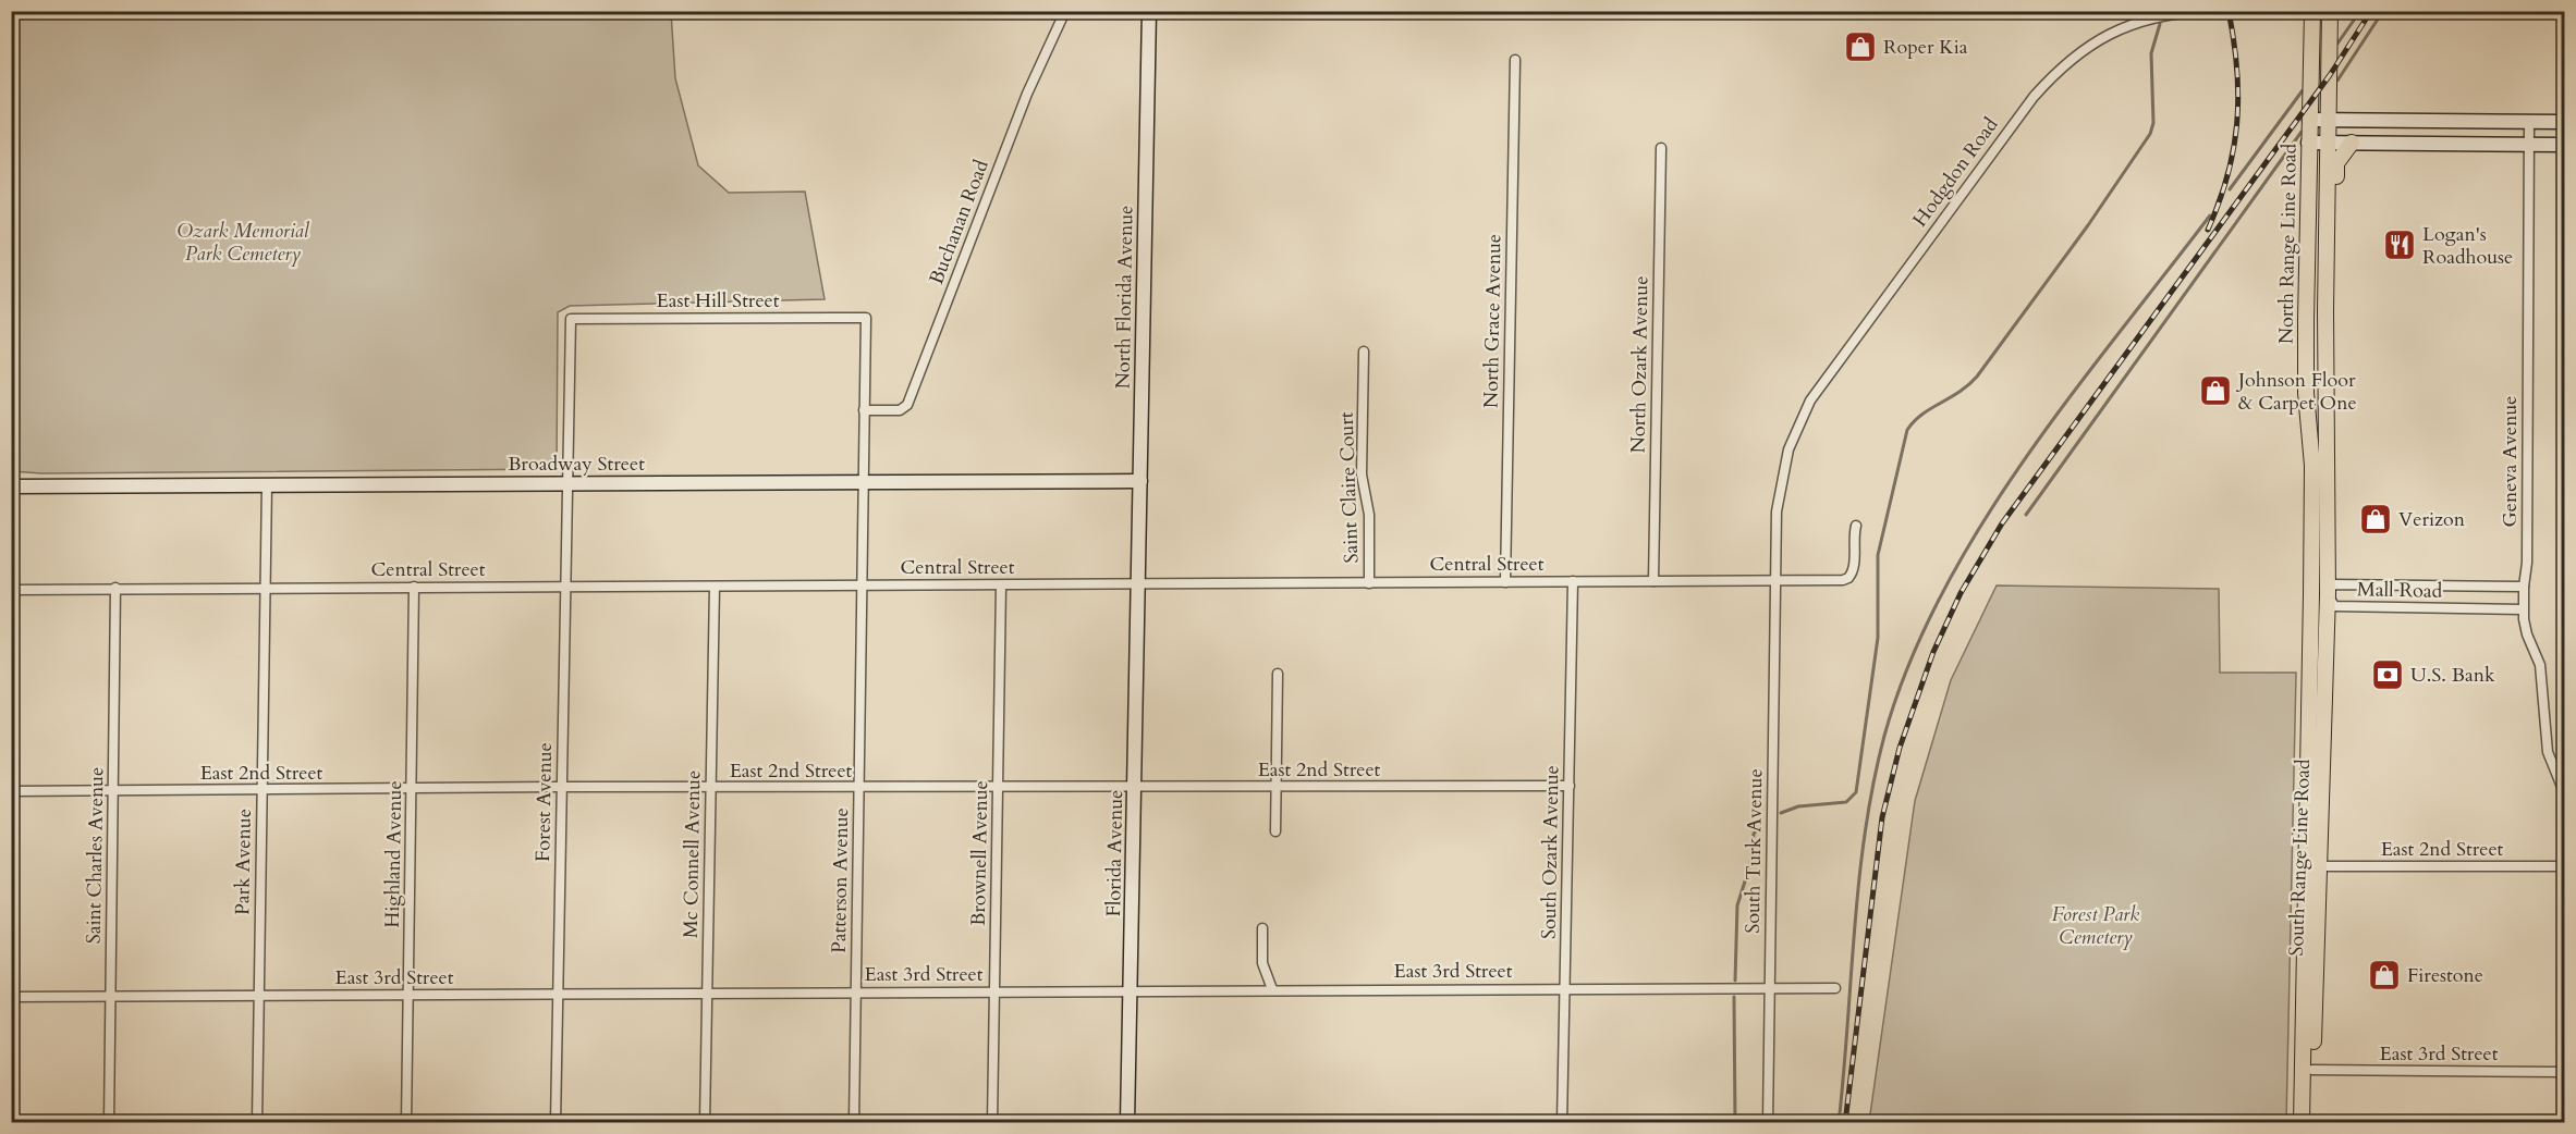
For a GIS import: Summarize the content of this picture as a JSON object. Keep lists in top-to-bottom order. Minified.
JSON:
{"streets":{"main road":["North Range Line Road","South Range Line Road"],"street":["Hodgdon Road","Buchanan Road","North Florida Avenue","East Hill Street","North Grace Avenue","North Ozark Avenue","Geneva Avenue","Broadway Street","Saint Claire Court","Central Street","Mall Road","East 2nd Street","Forest Avenue","South Turk Avenue","South Ozark Avenue","Brownell Avenue","Florida Avenue","Highland Avenue","Mc Connell Avenue","Saint Charles Avenue","Park Avenue","Patterson Avenue","East 3rd Street"]},"crossings":[["Hodgdon Road","Central Street"],["Hodgdon Road","South Turk Avenue"],["Buchanan Road","Patterson Avenue"],["North Range Line Road","Mall Road"],["North Range Line Road","South Range Line Road"],["North Florida Avenue","Broadway Street"],["North Florida Avenue","Central Street"],["North Florida Avenue","Florida Avenue"],["East Hill Street","Forest Avenue"],["East Hill Street","Patterson Avenue"],["North Grace Avenue","Central Street"],["North Ozark Avenue","Central Street"],["Geneva Avenue","Mall Road"],["Broadway Street","Forest Avenue"],["Broadway Street","Park Avenue"],["Broadway Street","Patterson Avenue"],["Saint Claire Court","Central Street"],["Central Street","Forest Avenue"],["Central Street","South Turk Avenue"],["Central Street","South Ozark Avenue"],["Central Street","Brownell Avenue"],["Central Street","Florida Avenue"],["Central Street","Highland Avenue"],["Central Street","Mc Connell Avenue"],["Central Street","Saint Charles Avenue"],["Central Street","Park Avenue"],["Central Street","Patterson Avenue"],["Mall Road","South Range Line Road"],["East 2nd Street","Forest Avenue"],["East 2nd Street","South Ozark Avenue"],["East 2nd Street","Brownell Avenue"],["East 2nd Street","Florida Avenue"],["East 2nd Street","Highland Avenue"],["East 2nd Street","Mc Connell Avenue"],["East 2nd Street","Saint Charles Avenue"],["East 2nd Street","South Range Line Road"],["East 2nd Street","Park Avenue"],["East 2nd Street","Patterson Avenue"],["Forest Avenue","East 3rd Street"],["South Turk Avenue","East 3rd Street"],["South Ozark Avenue","East 3rd Street"],["Brownell Avenue","East 3rd Street"],["Florida Avenue","East 3rd Street"],["Highland Avenue","East 3rd Street"],["Mc Connell Avenue","East 3rd Street"],["Saint Charles Avenue","East 3rd Street"],["South Range Line Road","East 3rd Street"],["Park Avenue","East 3rd Street"],["Patterson Avenue","East 3rd Street"]],"parks":["Ozark Memorial Park Cemetery","Forest Park Cemetery"],"places":{"shop":["Roper Kia","Johnson Floor & Carpet One","Verizon","Firestone"],"restaurant":["Logan's Roadhouse"],"bank":["U.S. Bank"]}}
